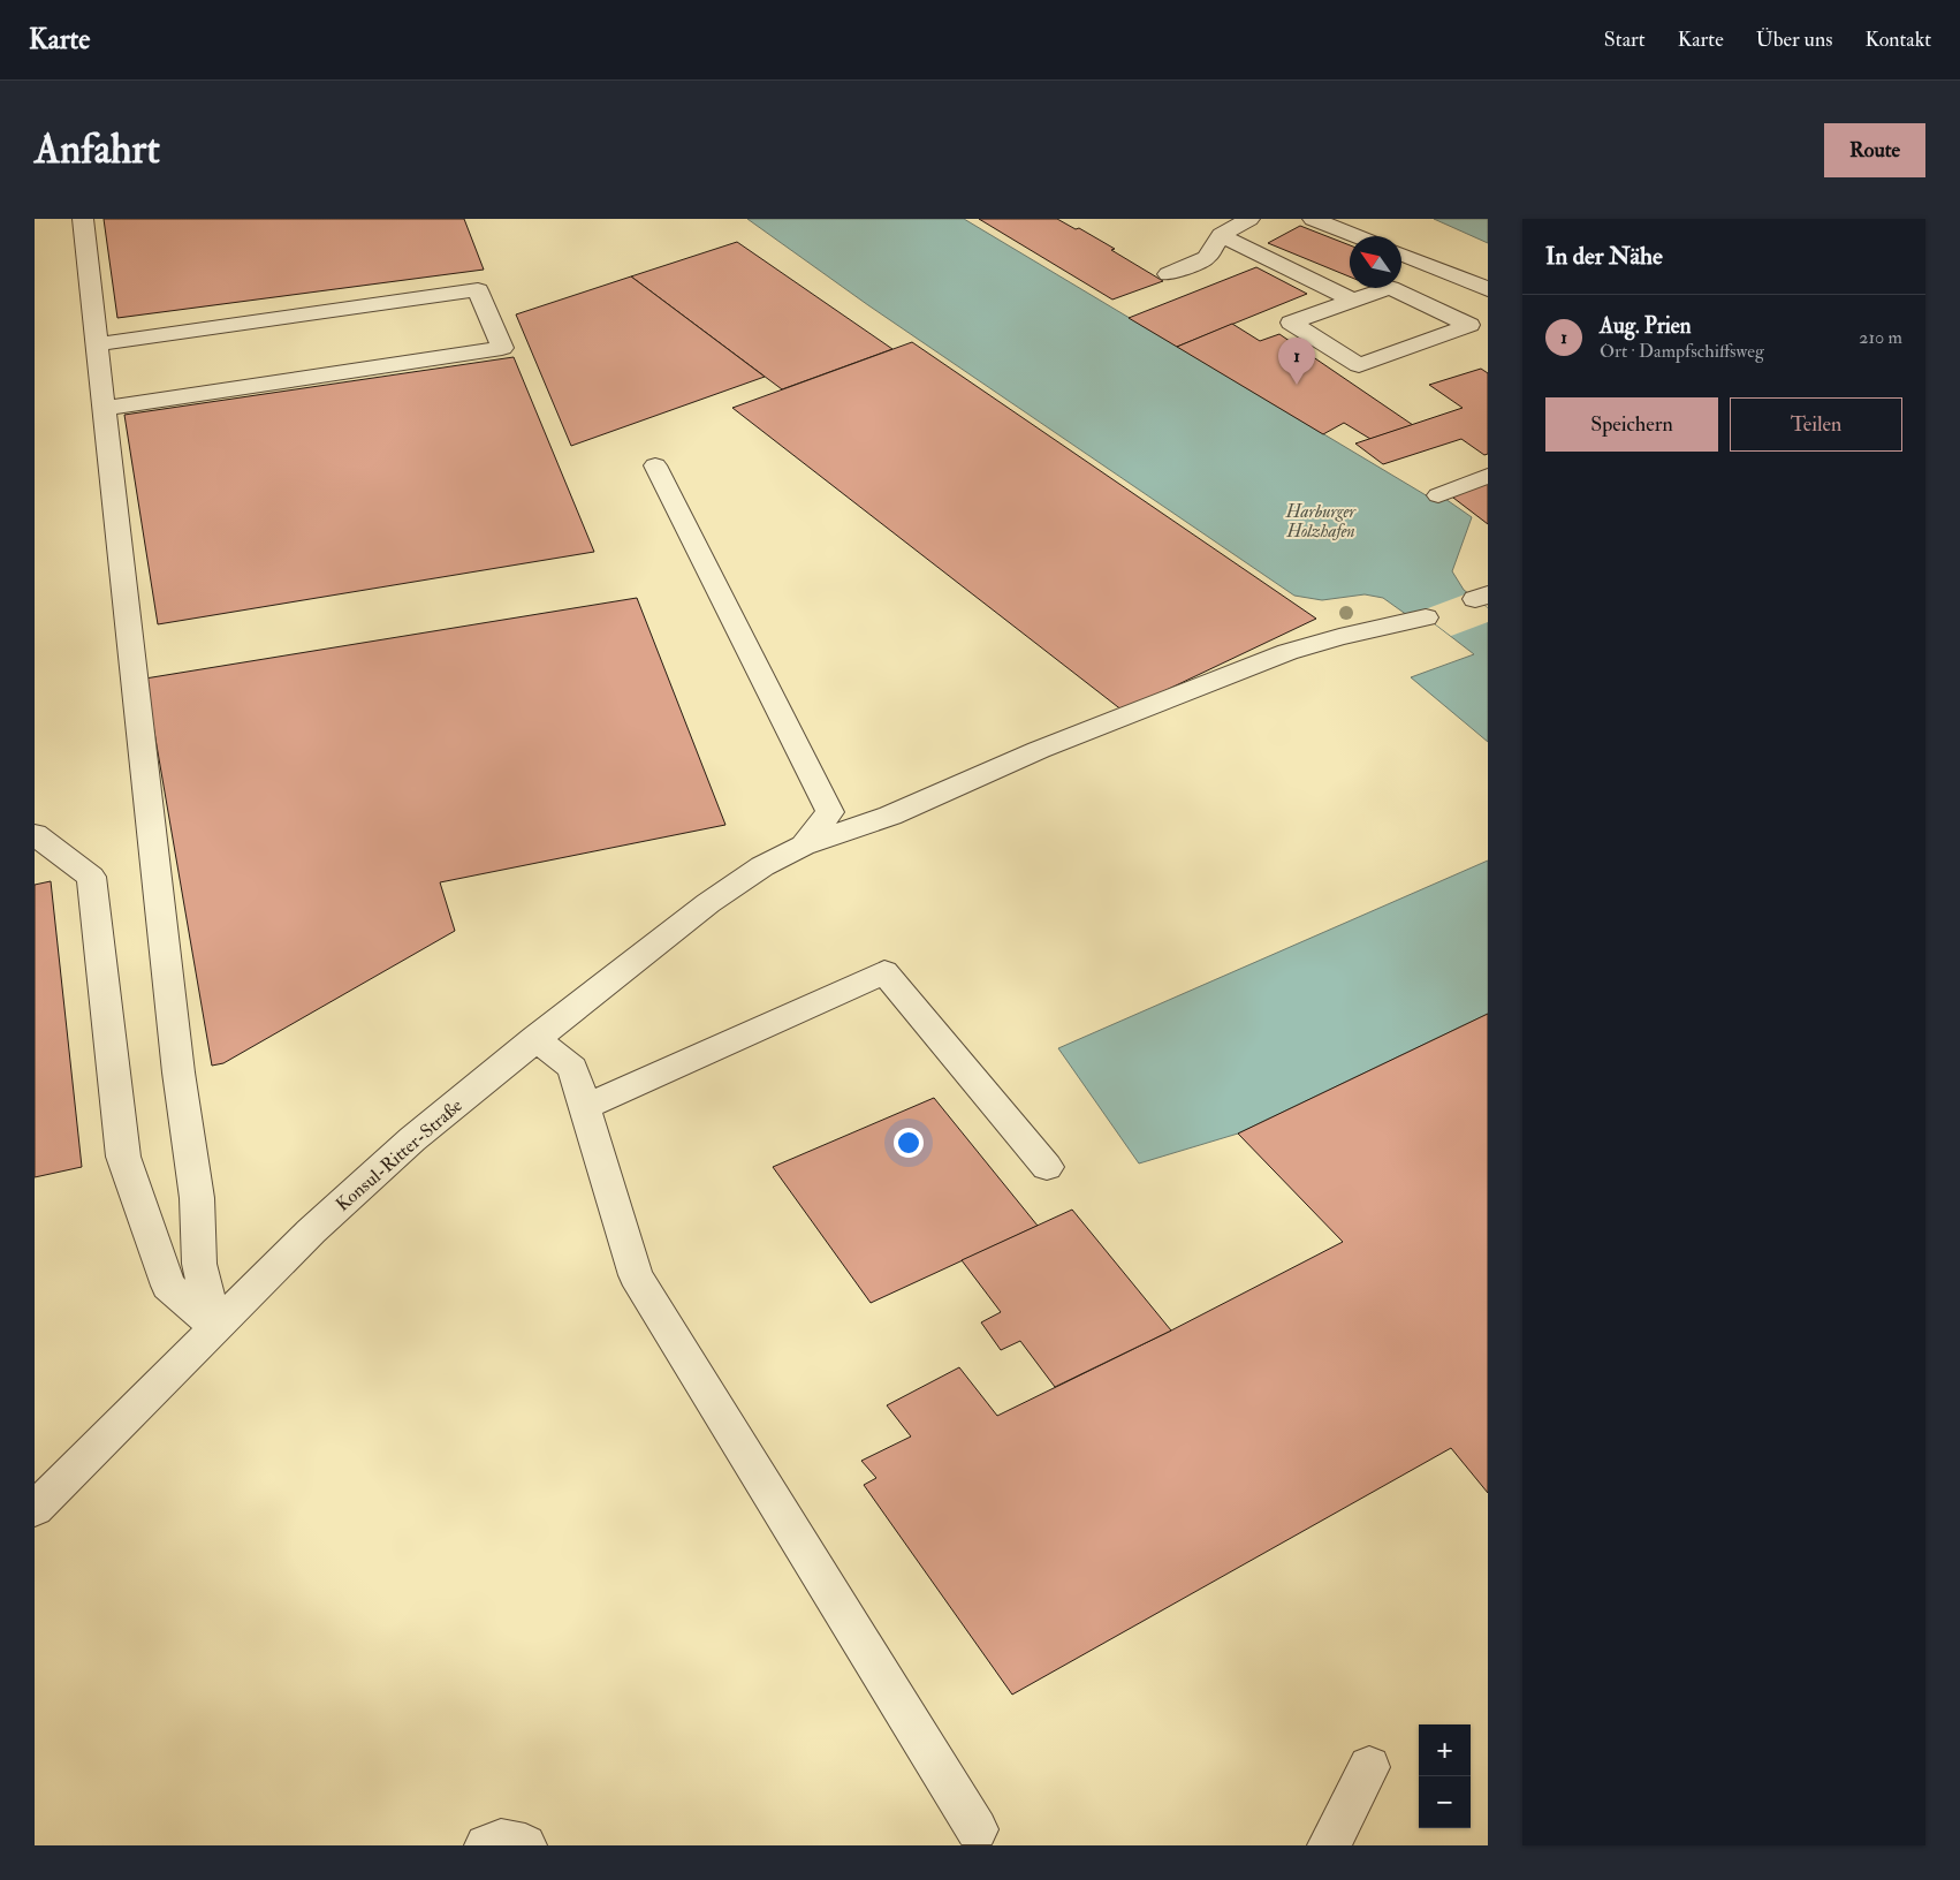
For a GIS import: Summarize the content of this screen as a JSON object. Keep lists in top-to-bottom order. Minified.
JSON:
{"streets":{"street":["Konsul-Ritter-Straße"]},"water":["Harburger Holzhafen"],"north":"top left","page":{"header":"Karte","nav":["Start","Karte","Über uns","Kontakt"],"buttons":["Route",["Speichern","Teilen"]],"title":"Anfahrt","heading":"In der Nähe","list":[{"mark":"1","name":"Aug. Prien","note":"Ort · Dampfschiffsweg","value":"210 m"}],"pins":"1","map_buttons":["+","−"]}}
